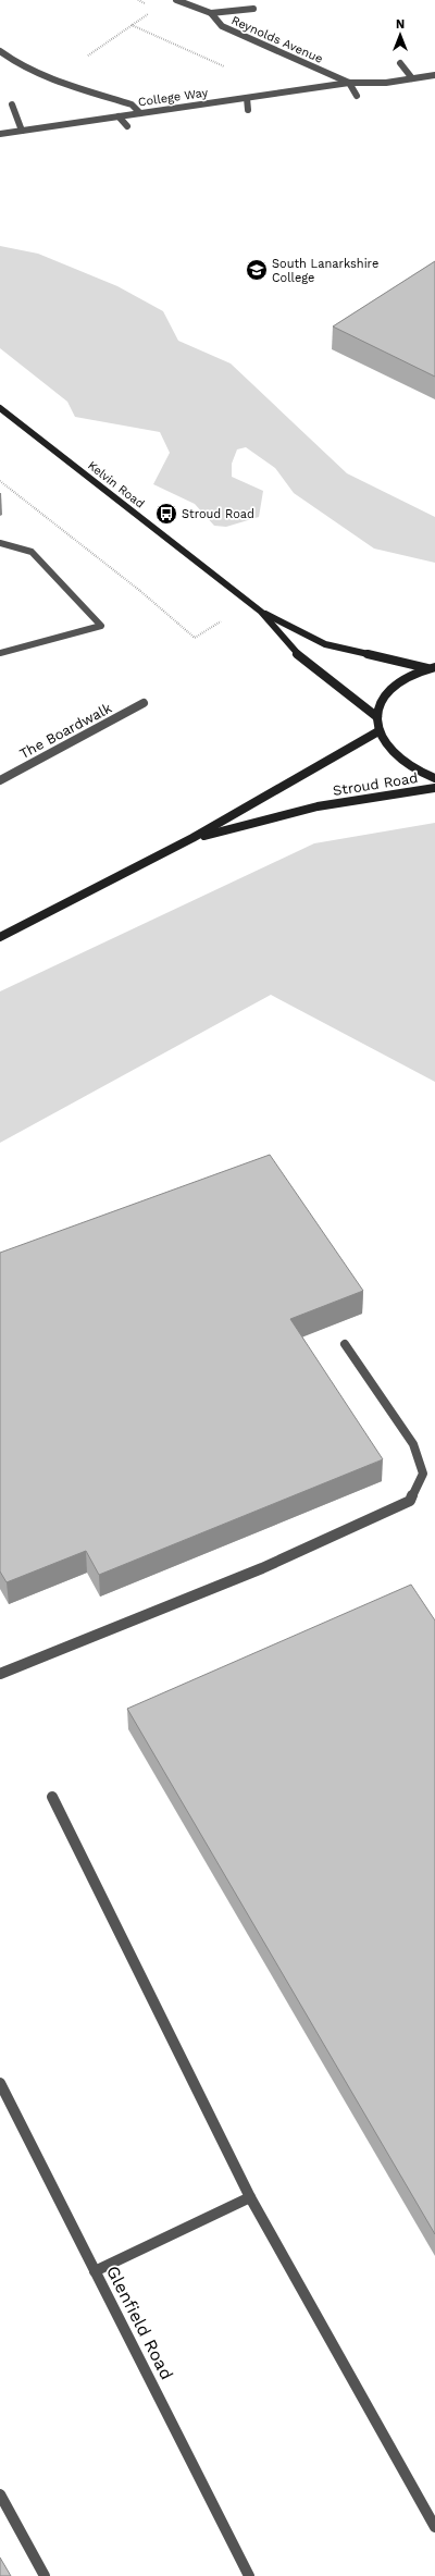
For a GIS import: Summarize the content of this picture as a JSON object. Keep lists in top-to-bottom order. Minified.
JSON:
{"streets":{"street":["Reynolds Avenue","College Way","Kelvin Road","The Boardwalk","Stroud Road","Glenfield Road"]},"crossings":[["Reynolds Avenue","College Way"]],"places":{"school or university":["South Lanarkshire College"],"bus stop":["Stroud Road"]},"north":"top"}
